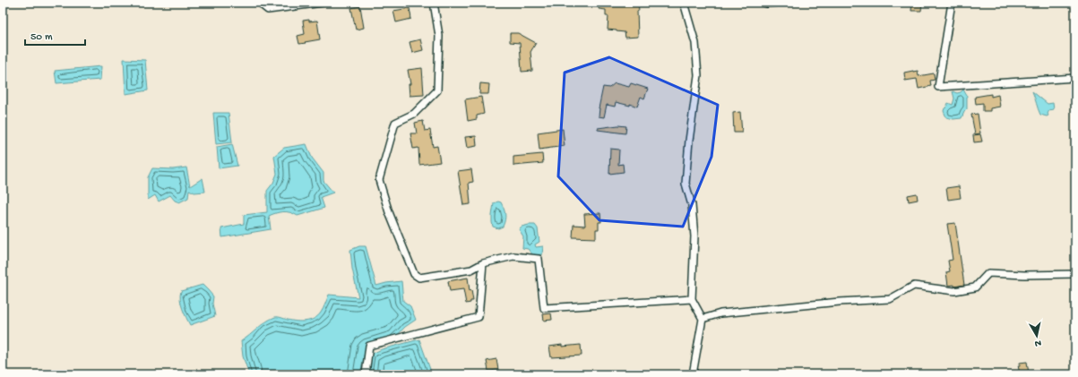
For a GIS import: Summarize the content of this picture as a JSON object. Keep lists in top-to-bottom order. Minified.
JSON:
{"scale_bar":"50 m","north":"bottom"}
